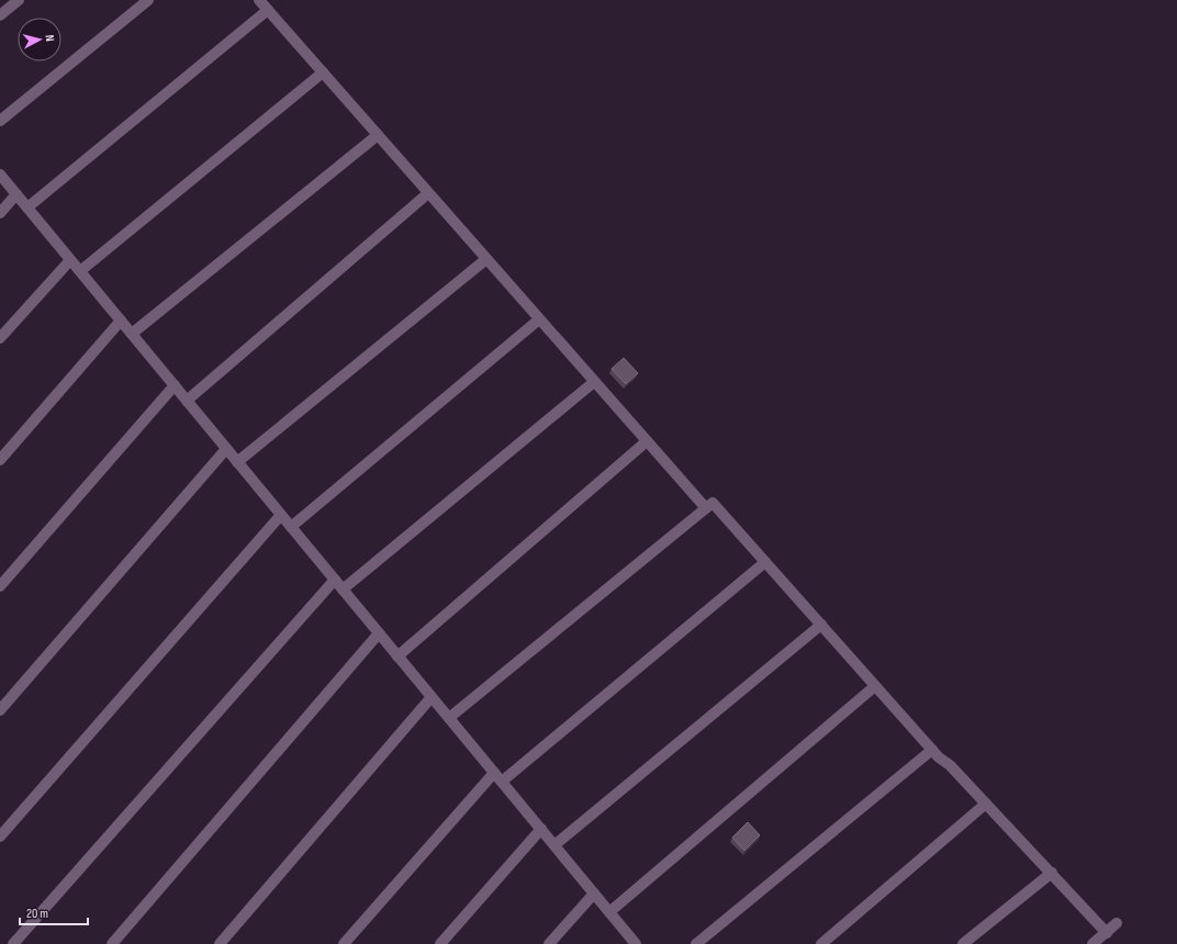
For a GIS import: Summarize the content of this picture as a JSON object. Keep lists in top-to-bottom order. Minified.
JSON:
{"scale_bar":"20 m","north":"right"}
